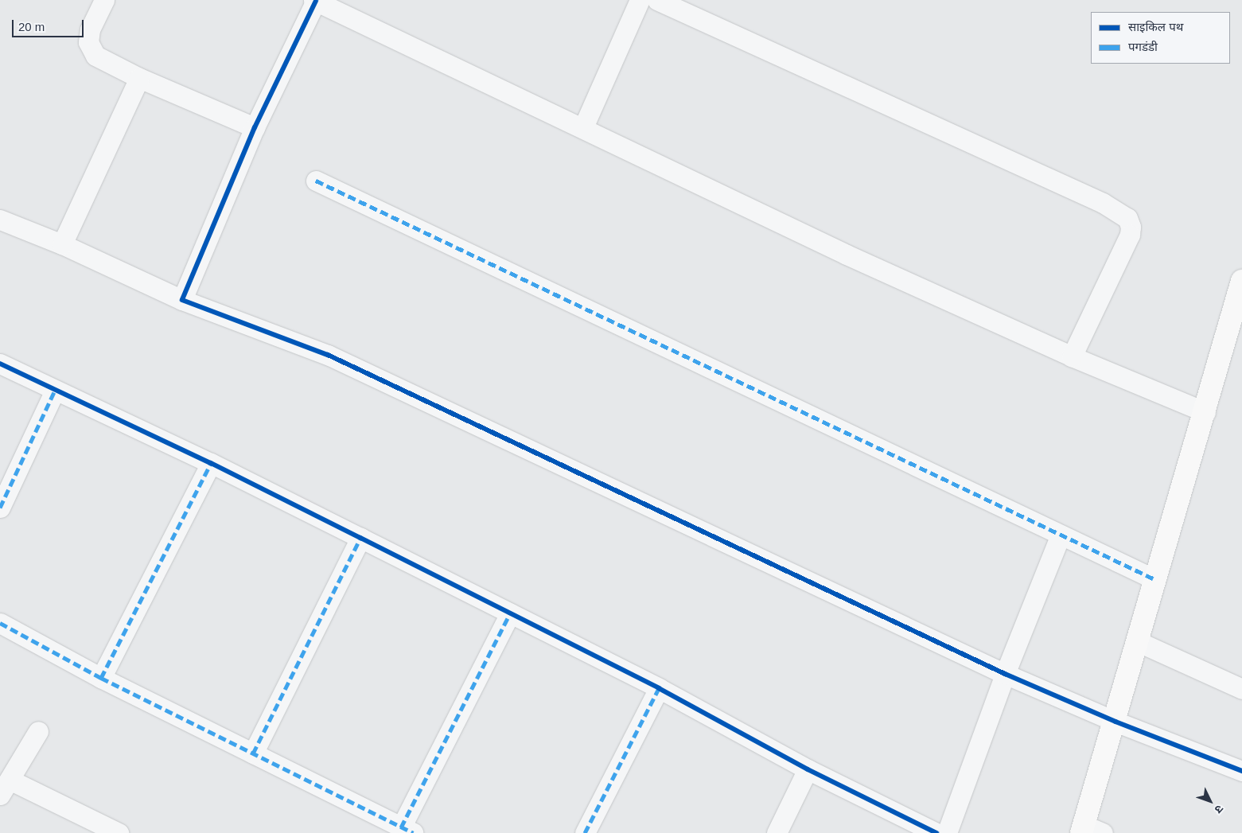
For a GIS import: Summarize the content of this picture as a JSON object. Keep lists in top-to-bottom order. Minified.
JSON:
{"legend":["साइकिल पथ","पगडंडी"],"scale_bar":"20 m","north":"bottom right"}
